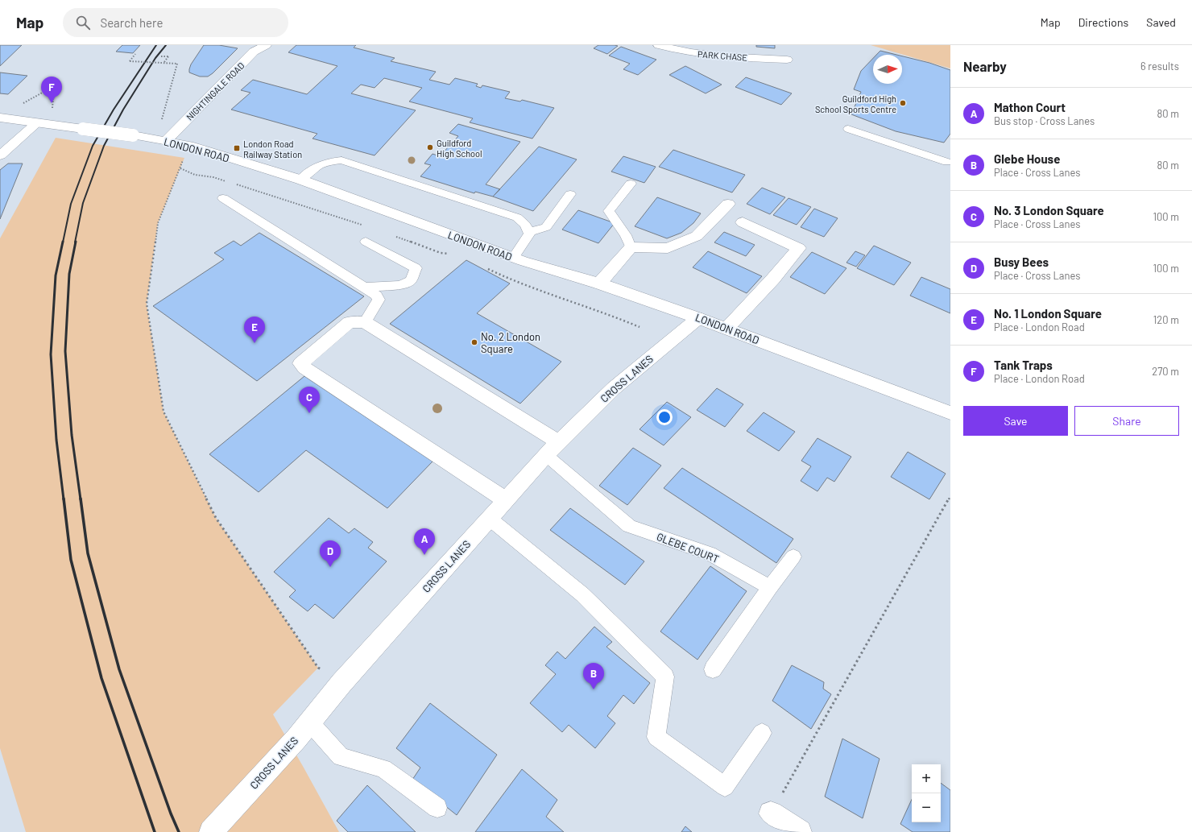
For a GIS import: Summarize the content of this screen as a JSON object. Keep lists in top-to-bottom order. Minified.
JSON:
{"streets":{"street":["PARK CHASE","NIGHTINGALE ROAD","LONDON ROAD","CROSS LANES"],"lane":["GLEBE COURT"]},"crossings":[["NIGHTINGALE ROAD","LONDON ROAD"],["LONDON ROAD","CROSS LANES"],["CROSS LANES","GLEBE COURT"]],"places":{"other":["Guildford High School Sports Centre","Guildford High School","No. 2 London Square"],"transit":["London Road Railway Station"]},"north":"right","page":{"header":"Map","search":"Search here","nav":["Map","Directions","Saved"],"heading":["Nearby","6 results"],"pins":["F","E","C","A","D","B"],"list":[{"mark":"A","name":"Mathon Court","note":"Bus stop · Cross Lanes","value":"80 m"},{"mark":"B","name":"Glebe House","note":"Place · Cross Lanes","value":"80 m"},{"mark":"C","name":"No. 3 London Square","note":"Place · Cross Lanes","value":"100 m"},{"mark":"D","name":"Busy Bees","note":"Place · Cross Lanes","value":"100 m"},{"mark":"E","name":"No. 1 London Square","note":"Place · London Road","value":"120 m"},{"mark":"F","name":"Tank Traps","note":"Place · London Road","value":"270 m"}],"buttons":["Save","Share"],"map_buttons":["+","−"]}}
